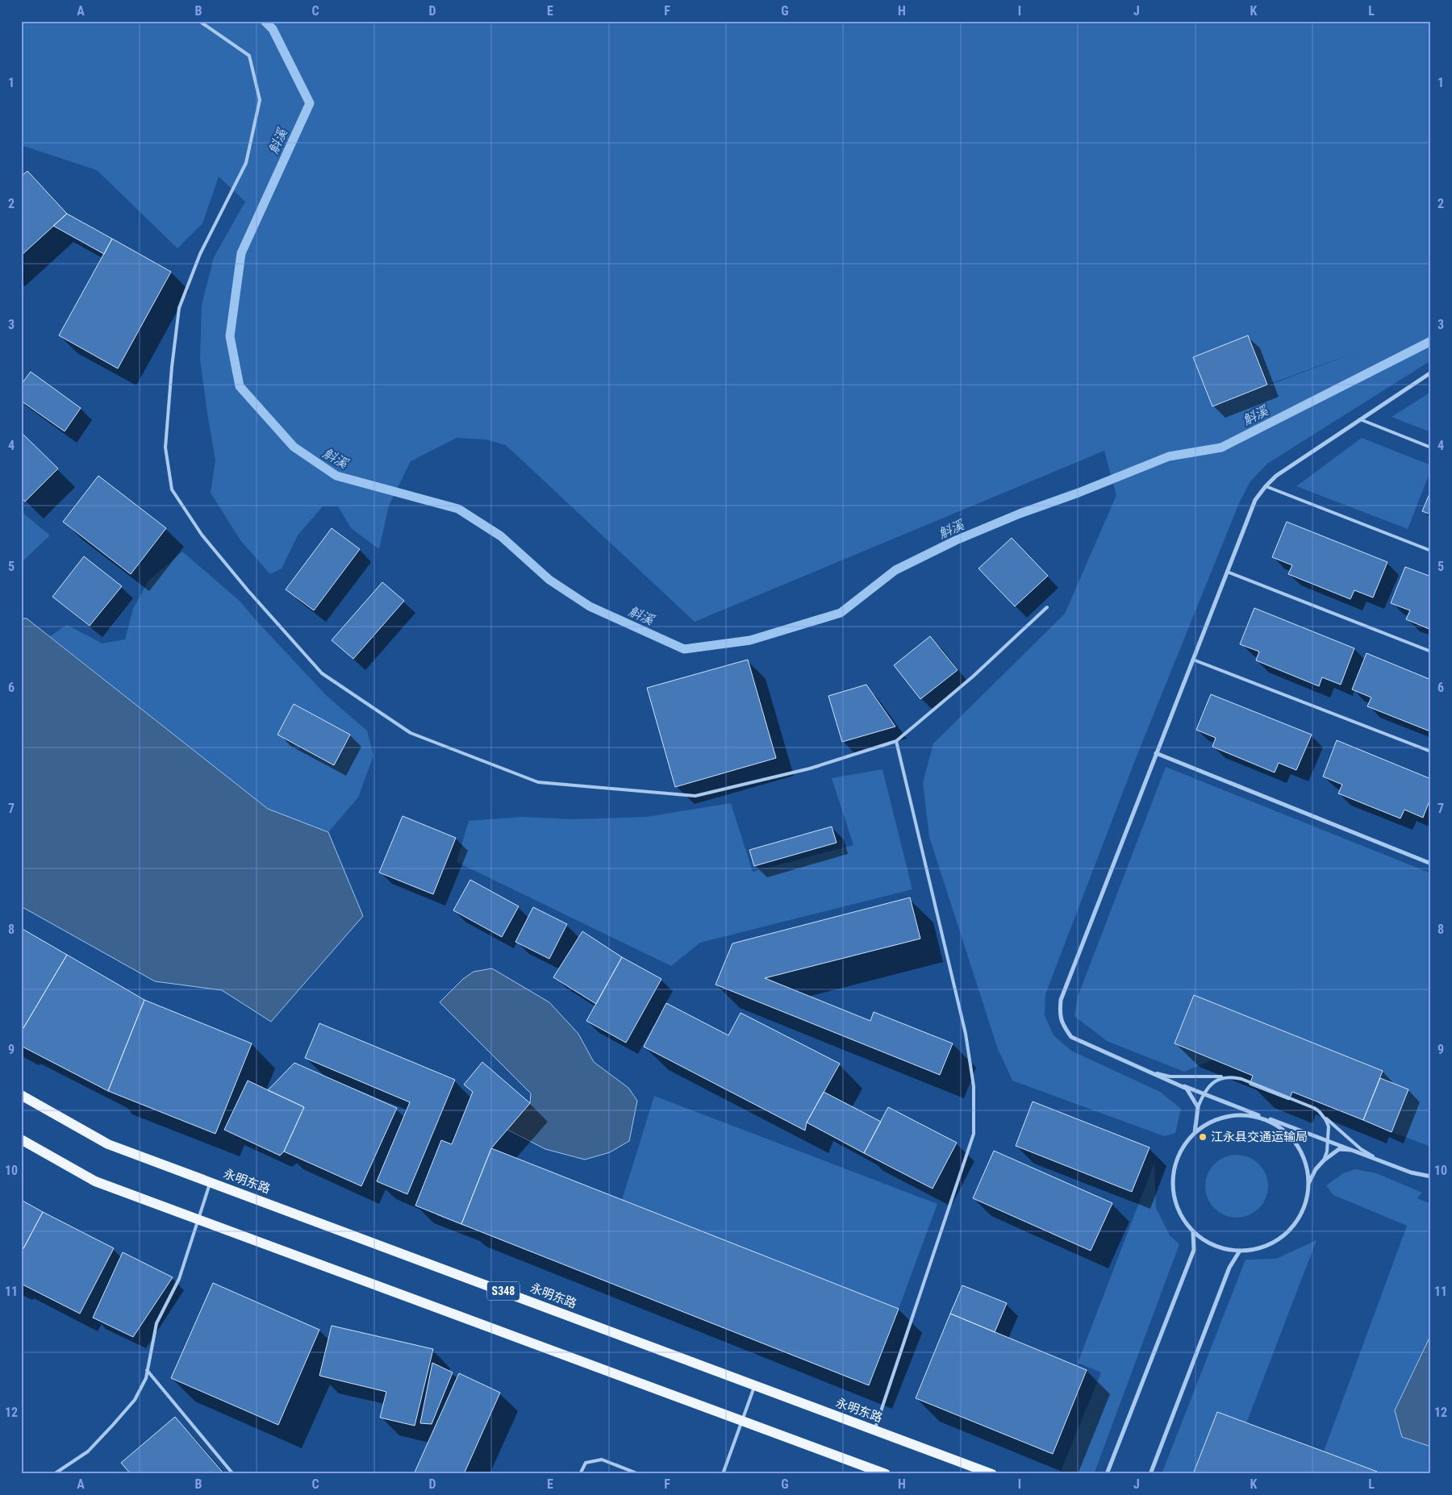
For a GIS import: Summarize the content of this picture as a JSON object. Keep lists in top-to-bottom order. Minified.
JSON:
{"streets":{"main road":["永明东路","S348"]},"water":["斛溪"],"places":["江永县交通运输局"],"grid":{"columns":["A","B","C","D","E","F","G","H","I","J","K","L"],"rows":["1","2","3","4","5","6","7","8","9","10","11","12"]}}
